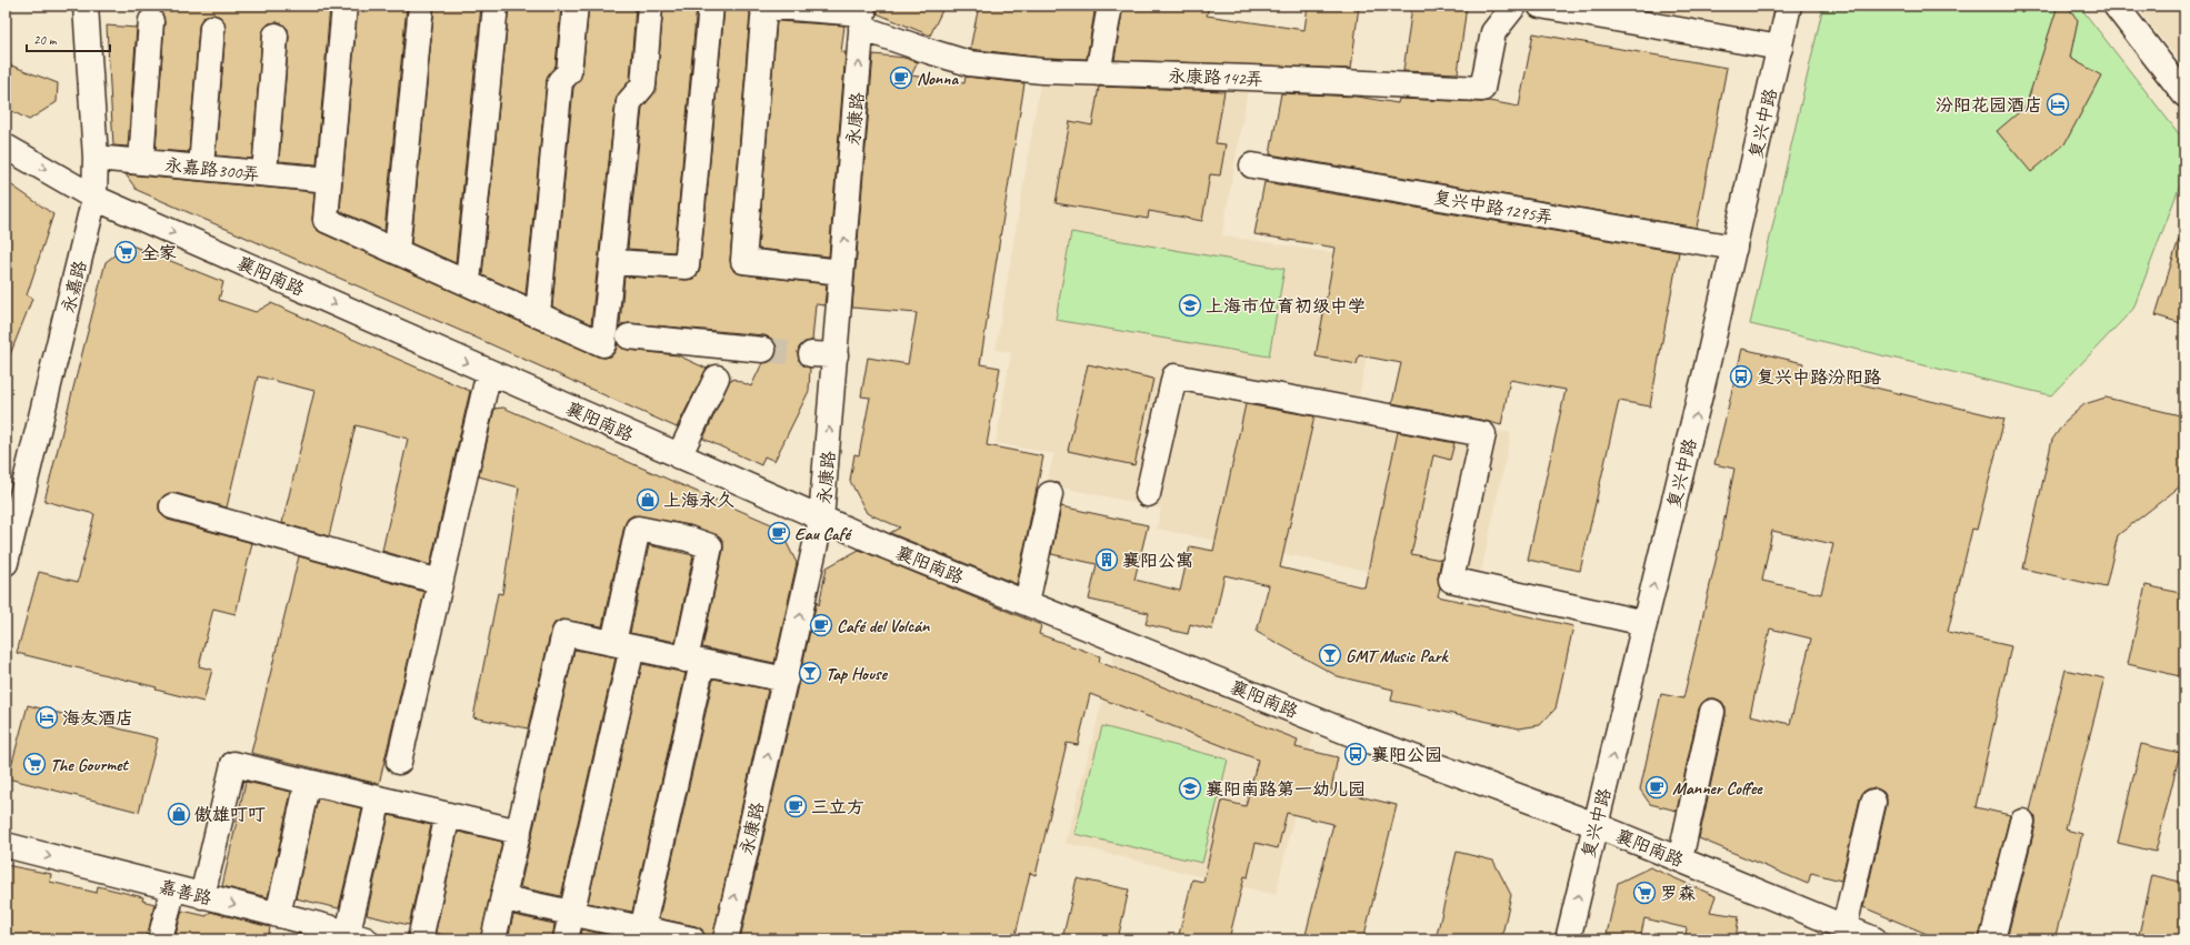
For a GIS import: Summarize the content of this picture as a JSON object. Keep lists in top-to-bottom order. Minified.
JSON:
{"streets":{"street":["永康路142弄","永康路","复兴中路","永嘉路300弄","复兴中路1295弄","襄阳南路","永嘉路","嘉善路"]},"crossings":[["永康路142弄","永康路"],["永康路","襄阳南路"],["复兴中路","复兴中路1295弄"],["复兴中路","襄阳南路"],["永嘉路300弄","永嘉路"],["襄阳南路","永嘉路"]],"one_way":["复兴中路","嘉善路"],"places":{"cafe":["Nonna","Eau Café","Café del Volcán","Manner Coffee","三立方"],"hotel":["汾阳花园酒店","海友酒店"],"supermarket":["全家","The Gourmet","罗森"],"school or university":["上海市位育初级中学","襄阳南路第一幼儿园"],"bus stop":["复兴中路汾阳路","襄阳公园"],"shop":["上海永久","傲雄叮叮"],"building":["襄阳公寓"],"bar":["GMT Music Park","Tap House"]},"scale_bar":"20 m"}
